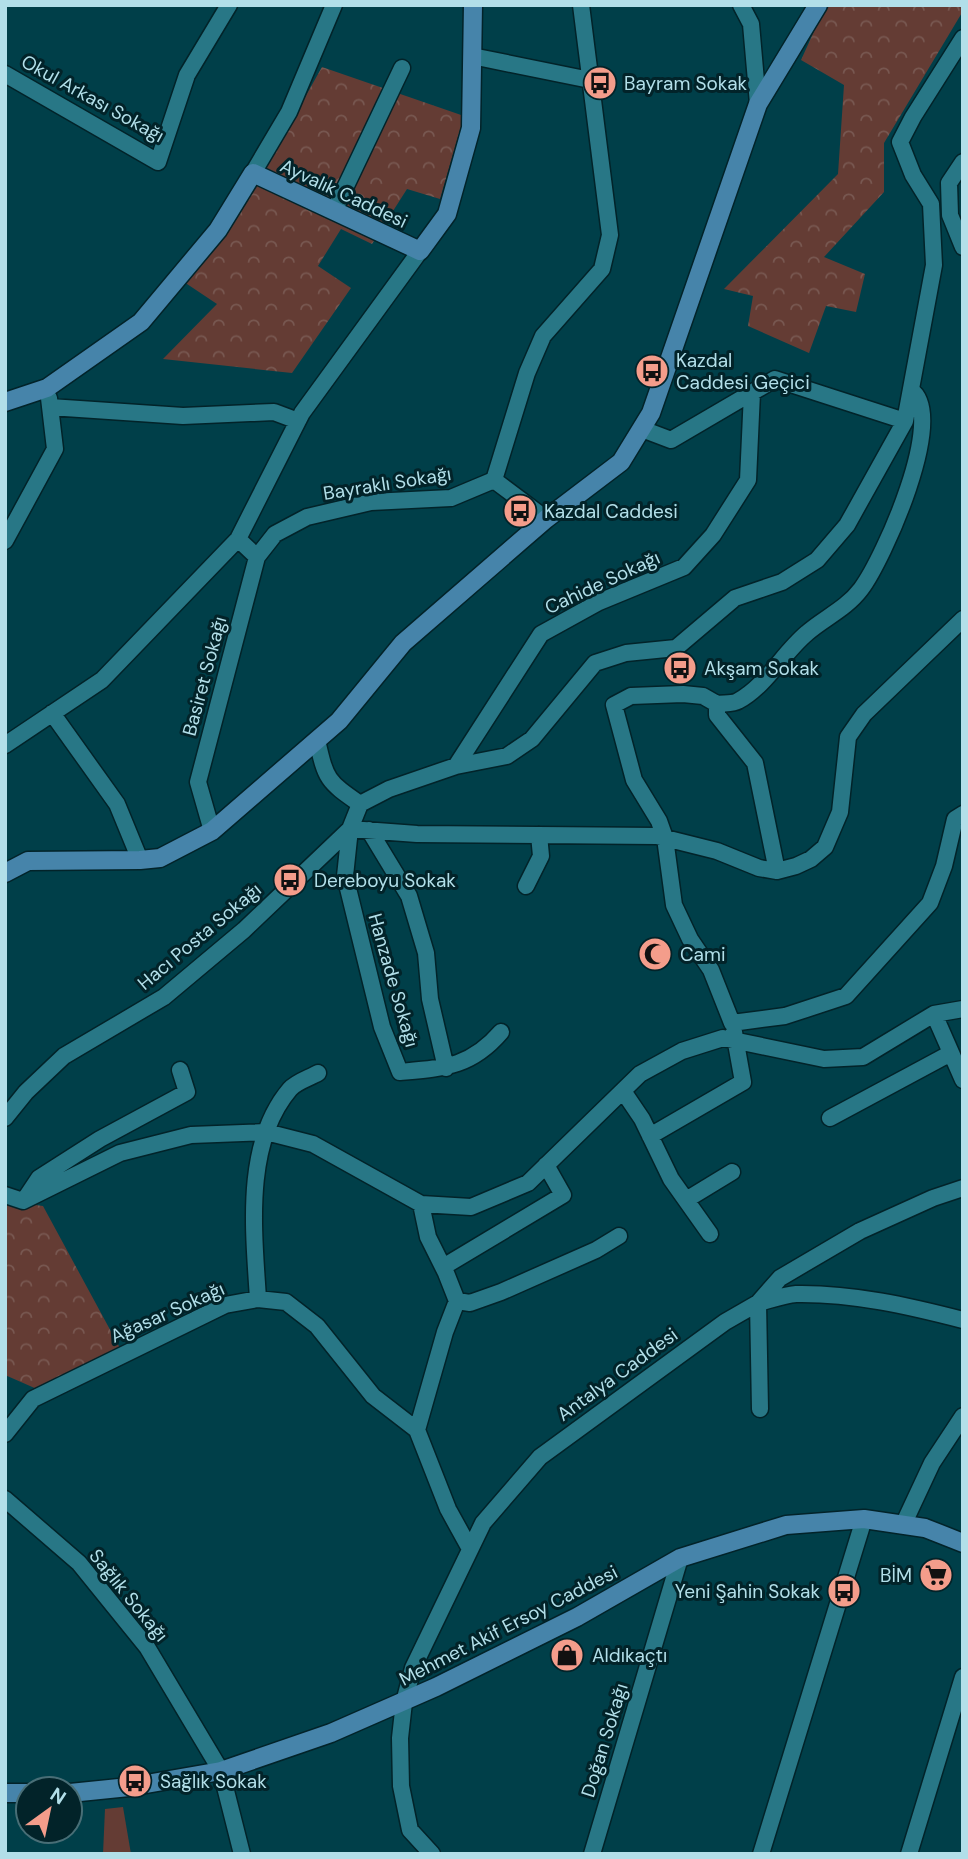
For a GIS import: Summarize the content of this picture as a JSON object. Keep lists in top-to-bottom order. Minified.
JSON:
{"streets":{"street":["Okul Arkası Sokağı","Ayvalık Caddesi","Bayraklı Sokağı","Cahide Sokağı","Basiret Sokağı","Hacı Posta Sokağı","Hanzade Sokağı","Ağasar Sokağı","Antalya Caddesi","Sağlık Sokağı","Mehmet Akif Ersoy Caddesi","Doğan Sokağı"]},"crossings":[["Bayraklı Sokağı","Basiret Sokağı"],["Hacı Posta Sokağı","Hanzade Sokağı"],["Antalya Caddesi","Mehmet Akif Ersoy Caddesi"],["Sağlık Sokağı","Mehmet Akif Ersoy Caddesi"],["Mehmet Akif Ersoy Caddesi","Doğan Sokağı"]],"places":{"bus stop":["Bayram Sokak","Kazdal Caddesi Geçici","Kazdal Caddesi","Akşam Sokak","Dereboyu Sokak","Yeni Şahin Sokak","Sağlık Sokak"],"mosque":["Cami"],"supermarket":["BİM"],"shop":["Aldıkaçtı"]},"north":"top right"}
